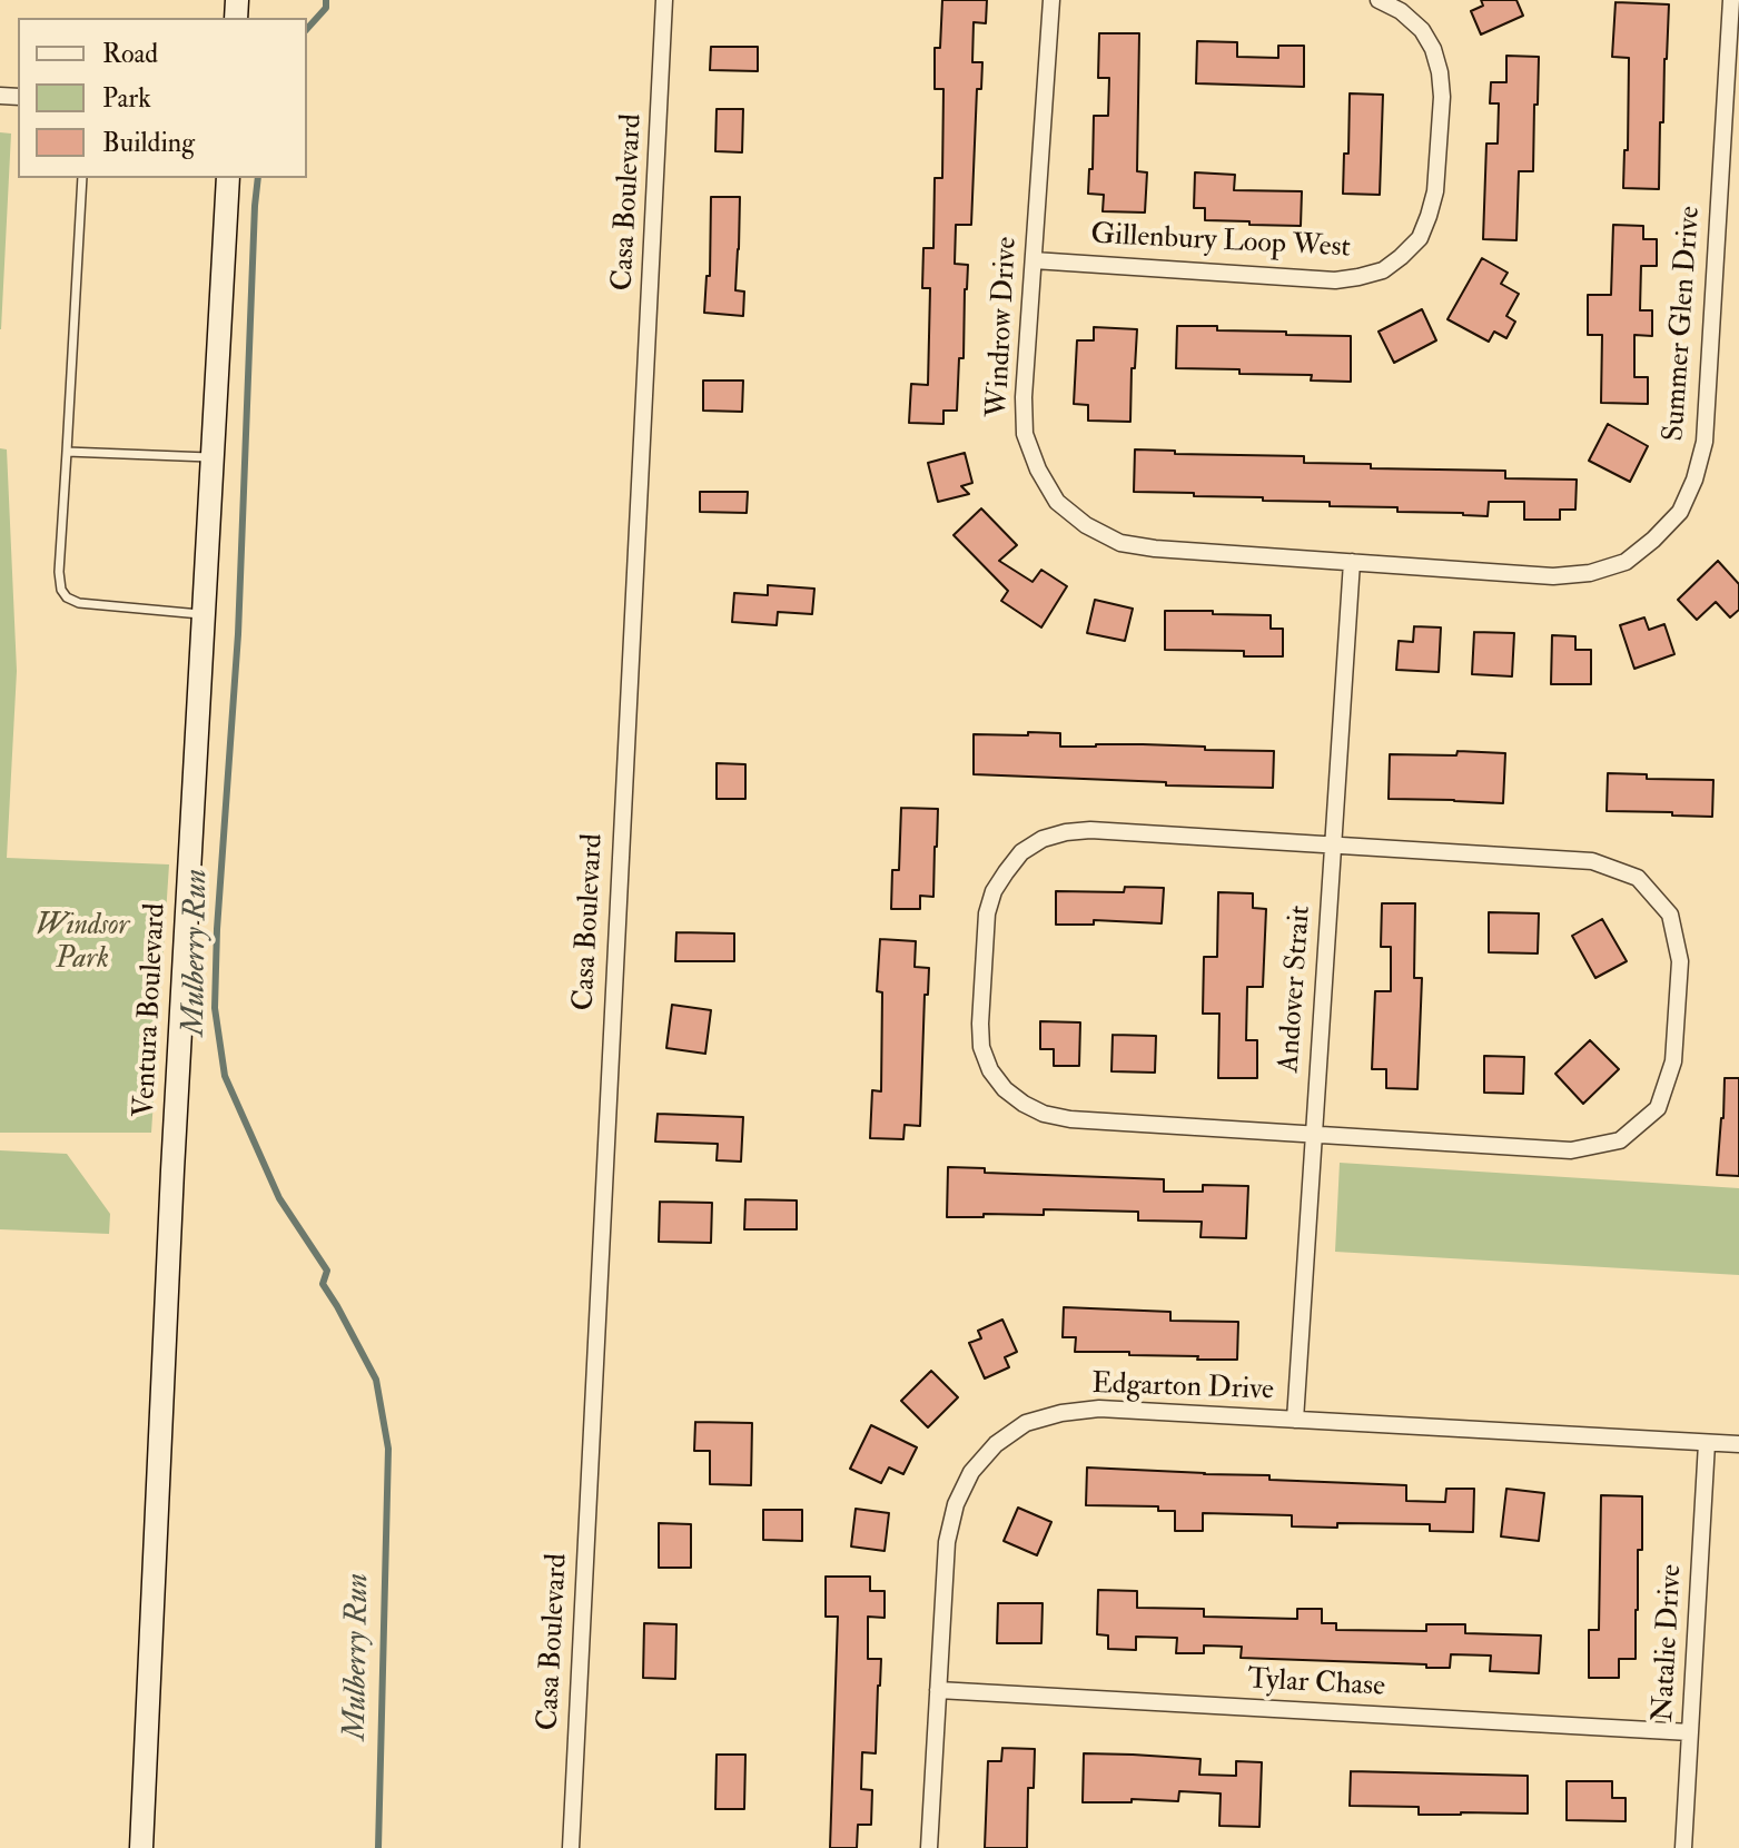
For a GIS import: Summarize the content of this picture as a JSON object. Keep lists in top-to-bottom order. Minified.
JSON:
{"streets":{"street":["Casa Boulevard","Gillenbury Loop West","Summer Glen Drive","Windrow Drive","Andover Strait","Ventura Boulevard","Edgarton Drive","Natalie Drive","Tylar Chase"]},"crossings":[["Gillenbury Loop West","Windrow Drive"],["Summer Glen Drive","Windrow Drive"],["Summer Glen Drive","Andover Strait"],["Windrow Drive","Andover Strait"],["Andover Strait","Edgarton Drive"],["Edgarton Drive","Natalie Drive"],["Edgarton Drive","Tylar Chase"],["Natalie Drive","Tylar Chase"]],"water":["Mulberry Run"],"parks":["Windsor Park"],"legend":["Road","Park","Building"]}
